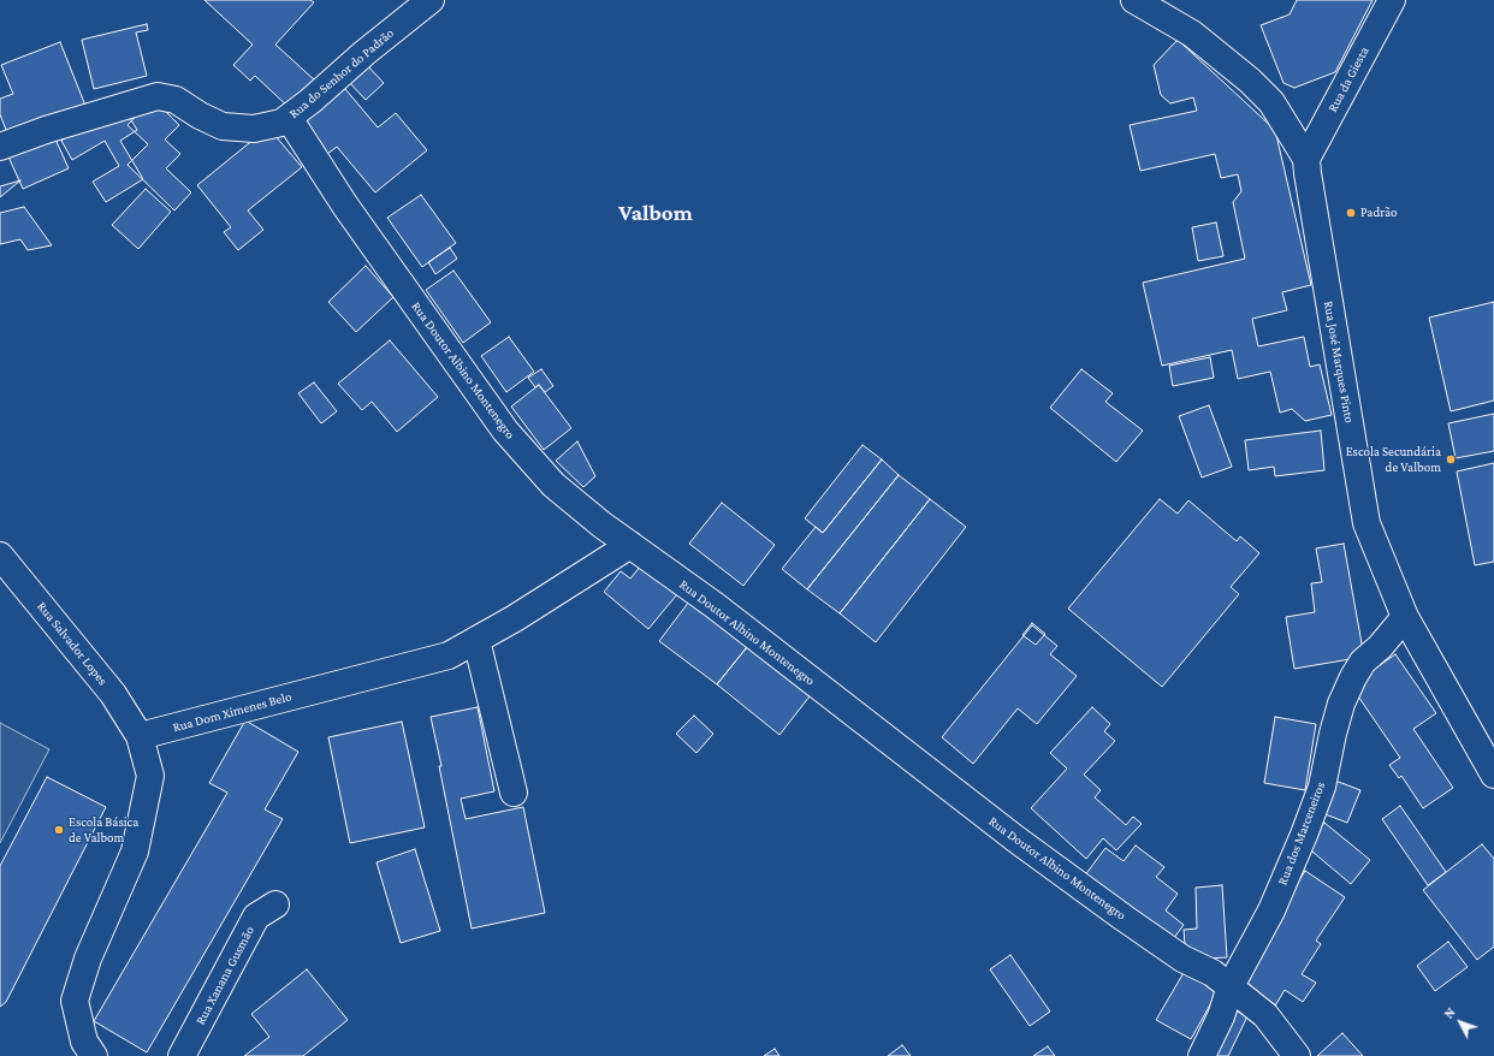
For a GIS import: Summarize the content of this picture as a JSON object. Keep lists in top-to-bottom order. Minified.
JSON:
{"streets":{"street":["Rua do Senhor do Padrão","Rua da Giesta","Rua José Marques Pinto","Rua Doutor Albino Montenegro","Rua Salvador Lopes","Rua Dom Ximenes Belo","Rua dos Marceneiros","Rua Xanana Gusmão"]},"crossings":[["Rua do Senhor do Padrão","Rua Doutor Albino Montenegro"],["Rua da Giesta","Rua José Marques Pinto"],["Rua José Marques Pinto","Rua dos Marceneiros"],["Rua Doutor Albino Montenegro","Rua Dom Ximenes Belo"],["Rua Doutor Albino Montenegro","Rua dos Marceneiros"],["Rua Salvador Lopes","Rua Dom Ximenes Belo"]],"districts":["Valbom"],"places":["Padrão","Escola Secundária de Valbom","Escola Básica de Valbom"],"north":"top left"}
